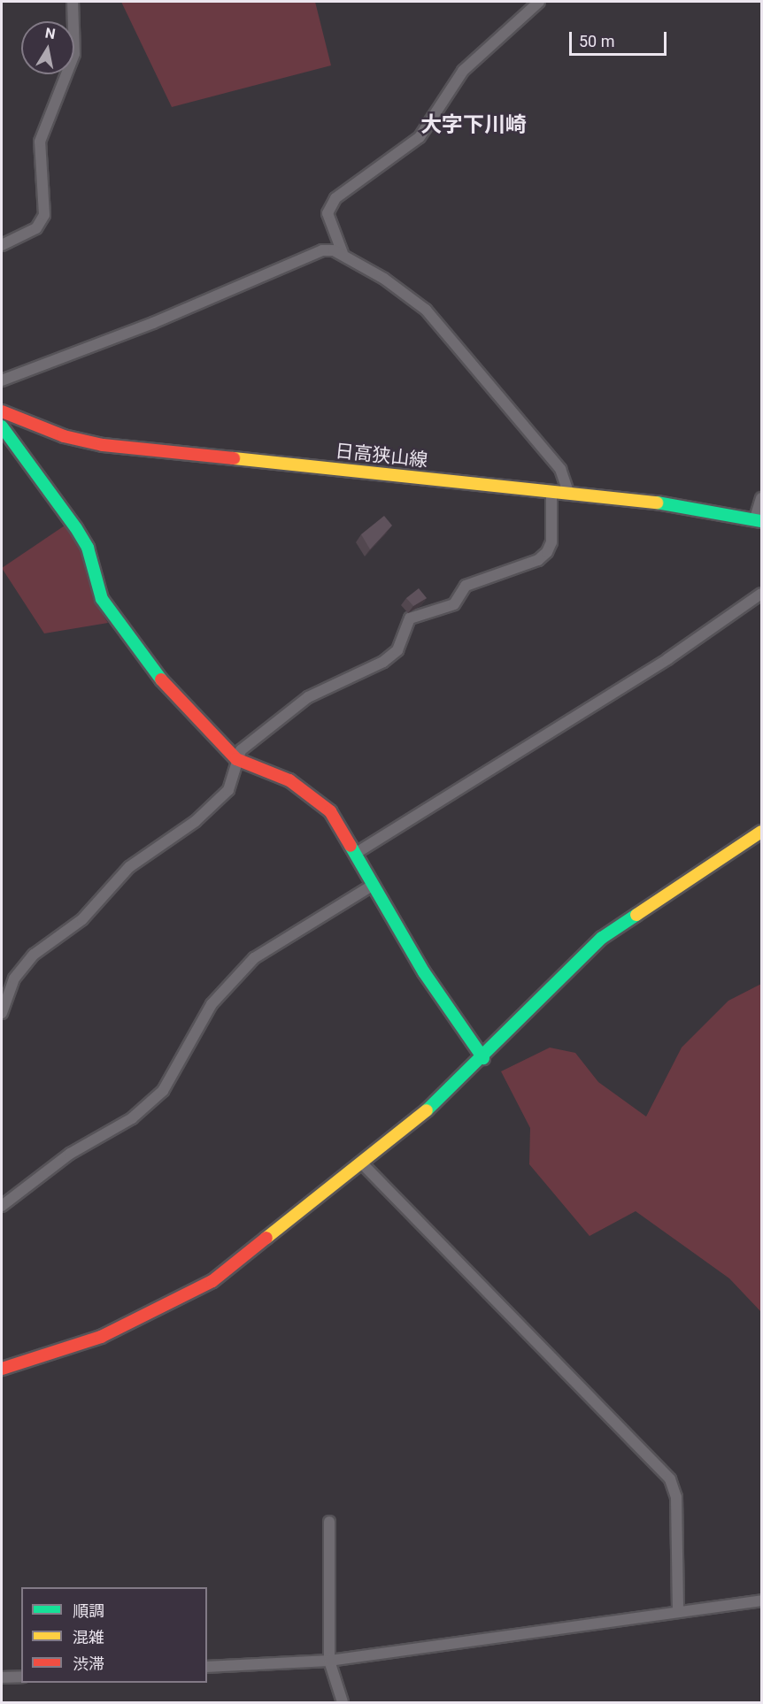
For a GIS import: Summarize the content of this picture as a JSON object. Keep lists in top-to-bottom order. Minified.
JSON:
{"streets":{"street":["日高狭山線"]},"districts":["大字下川崎"],"legend":["順調","混雑","渋滞"],"scale_bar":"50 m","north":"top"}
